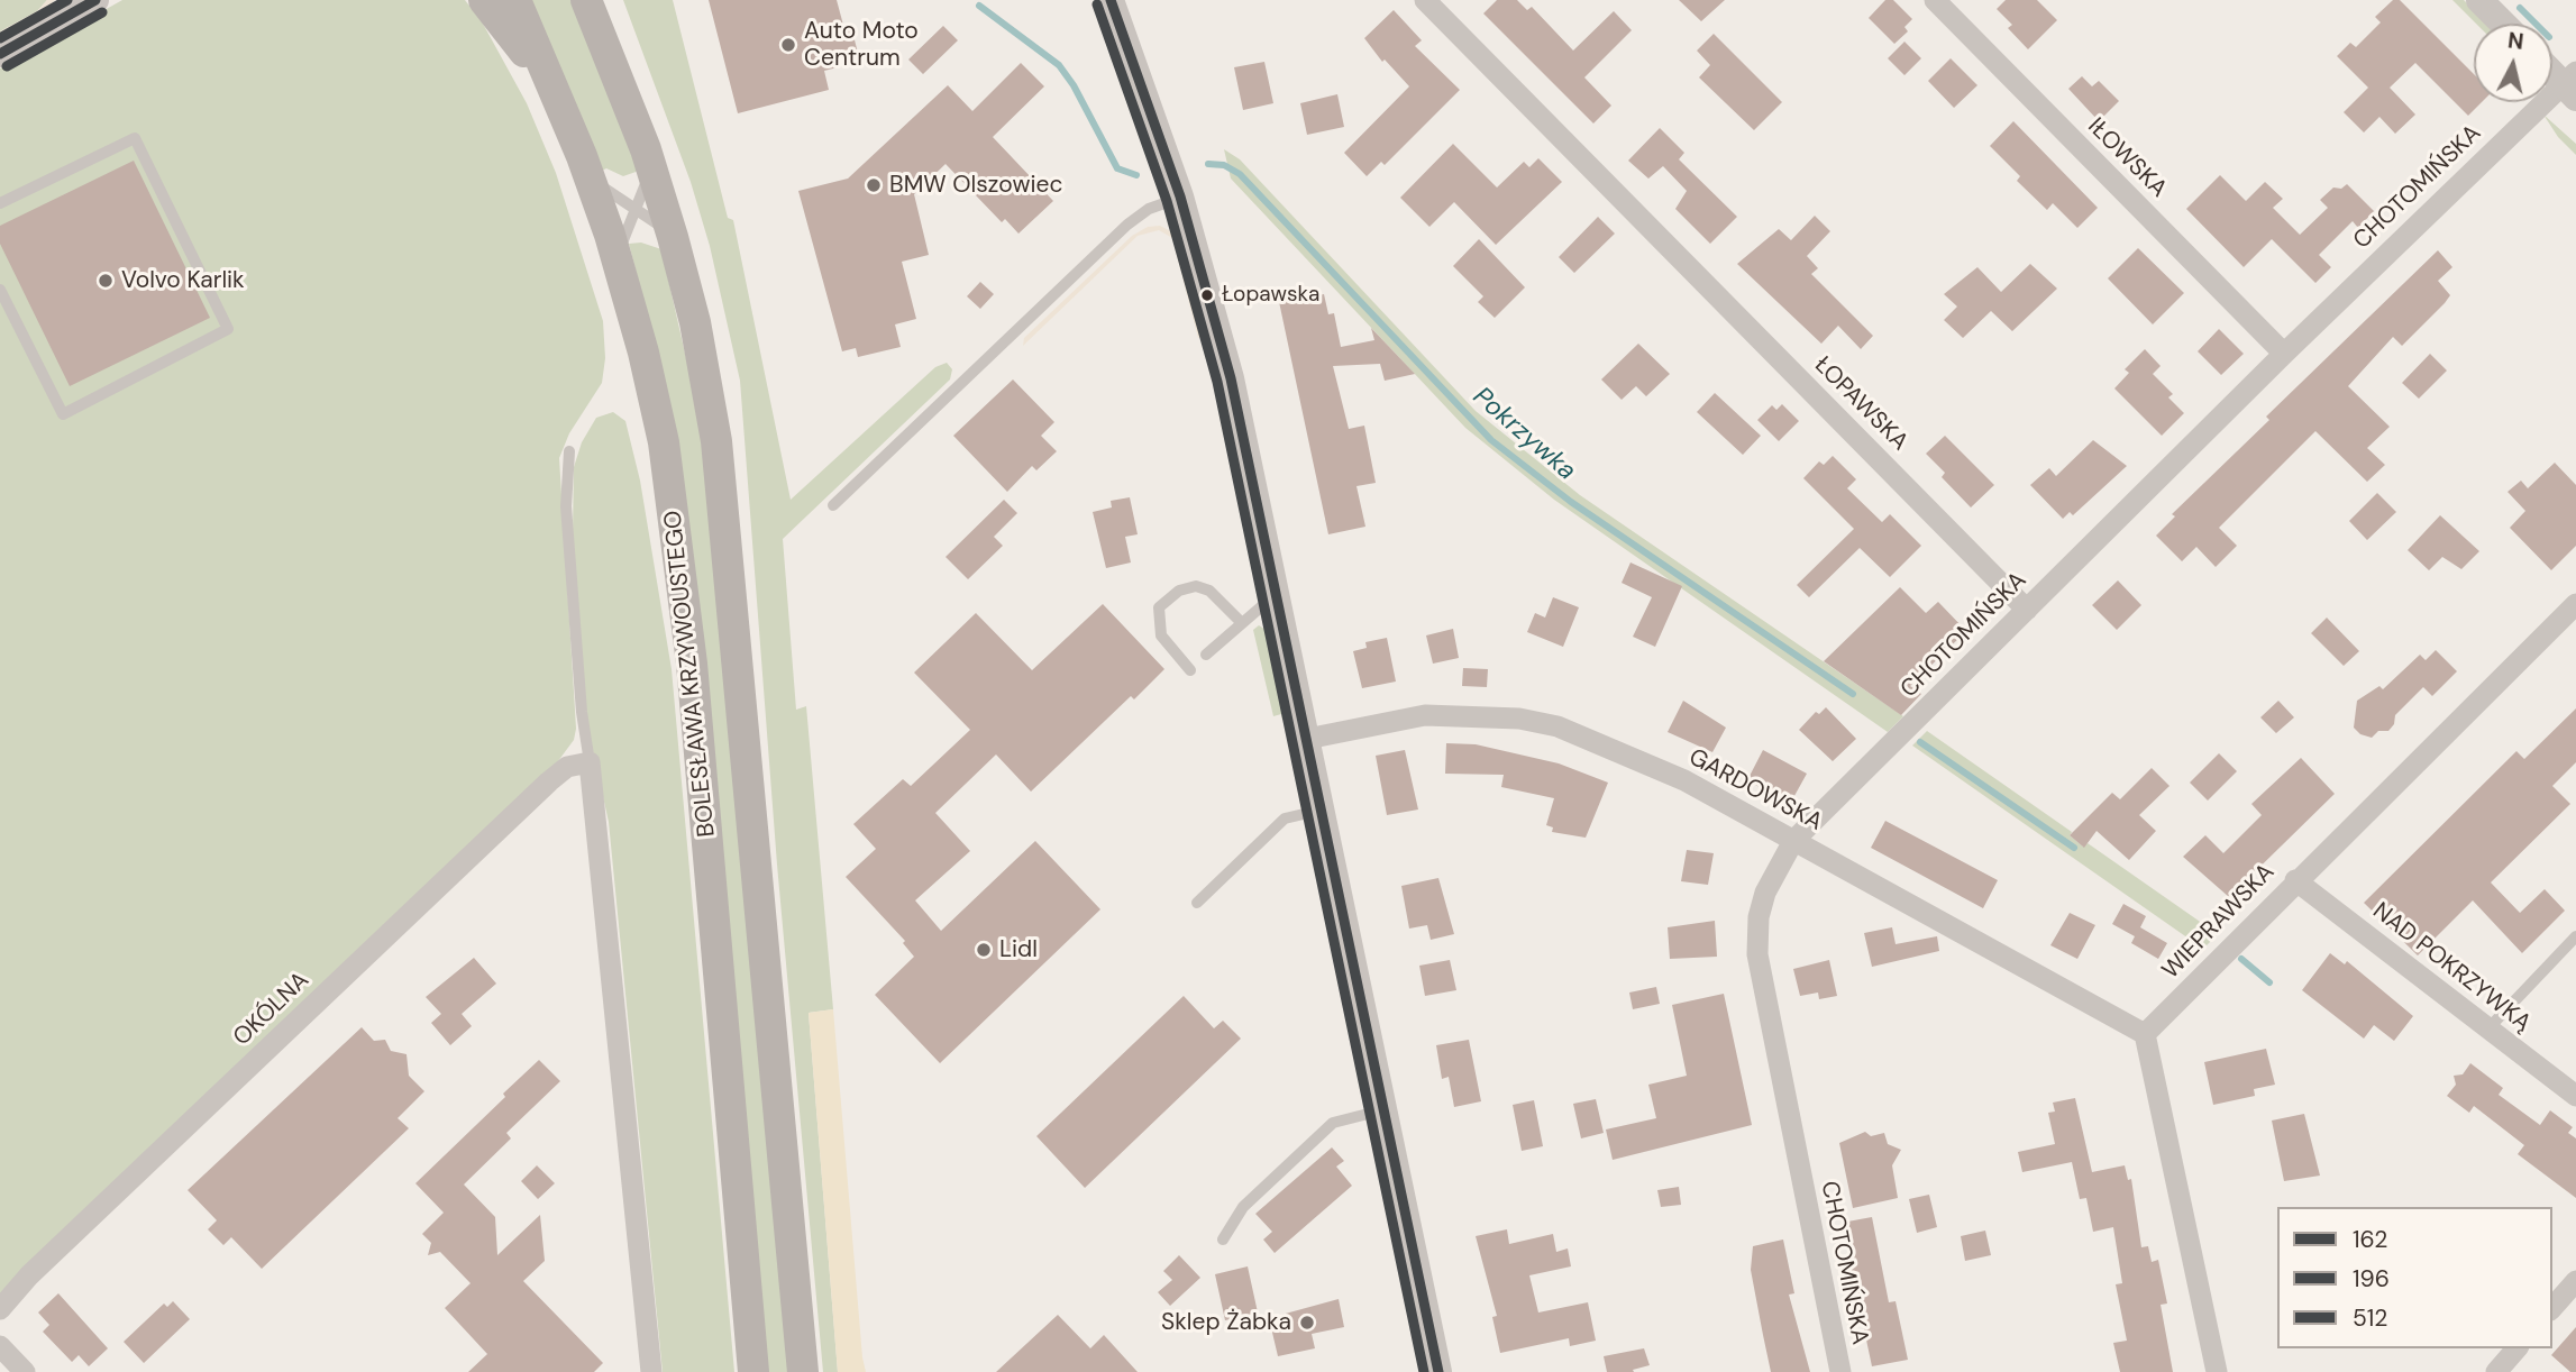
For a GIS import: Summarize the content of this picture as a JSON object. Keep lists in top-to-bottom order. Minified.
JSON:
{"streets":{"main road":["BOLESŁAWA KRZYWOUSTEGO"],"street":["IŁOWSKA","CHOTOMIŃSKA","ŁOPAWSKA","GARDOWSKA","WIEPRAWSKA","NAD POKRZYWKĄ","OKÓLNA"]},"crossings":[["IŁOWSKA","CHOTOMIŃSKA"],["CHOTOMIŃSKA","ŁOPAWSKA"],["CHOTOMIŃSKA","GARDOWSKA"],["GARDOWSKA","WIEPRAWSKA"],["WIEPRAWSKA","NAD POKRZYWKĄ"]],"water":["Pokrzywka"],"places":["Auto Moto Centrum","BMW Olszowiec","Volvo Karlik","Łopawska","Lidl","Sklep Żabka"],"lines":["transit line 162","transit line 512","transit line 196"],"legend":["162","196","512"],"north":"top"}
